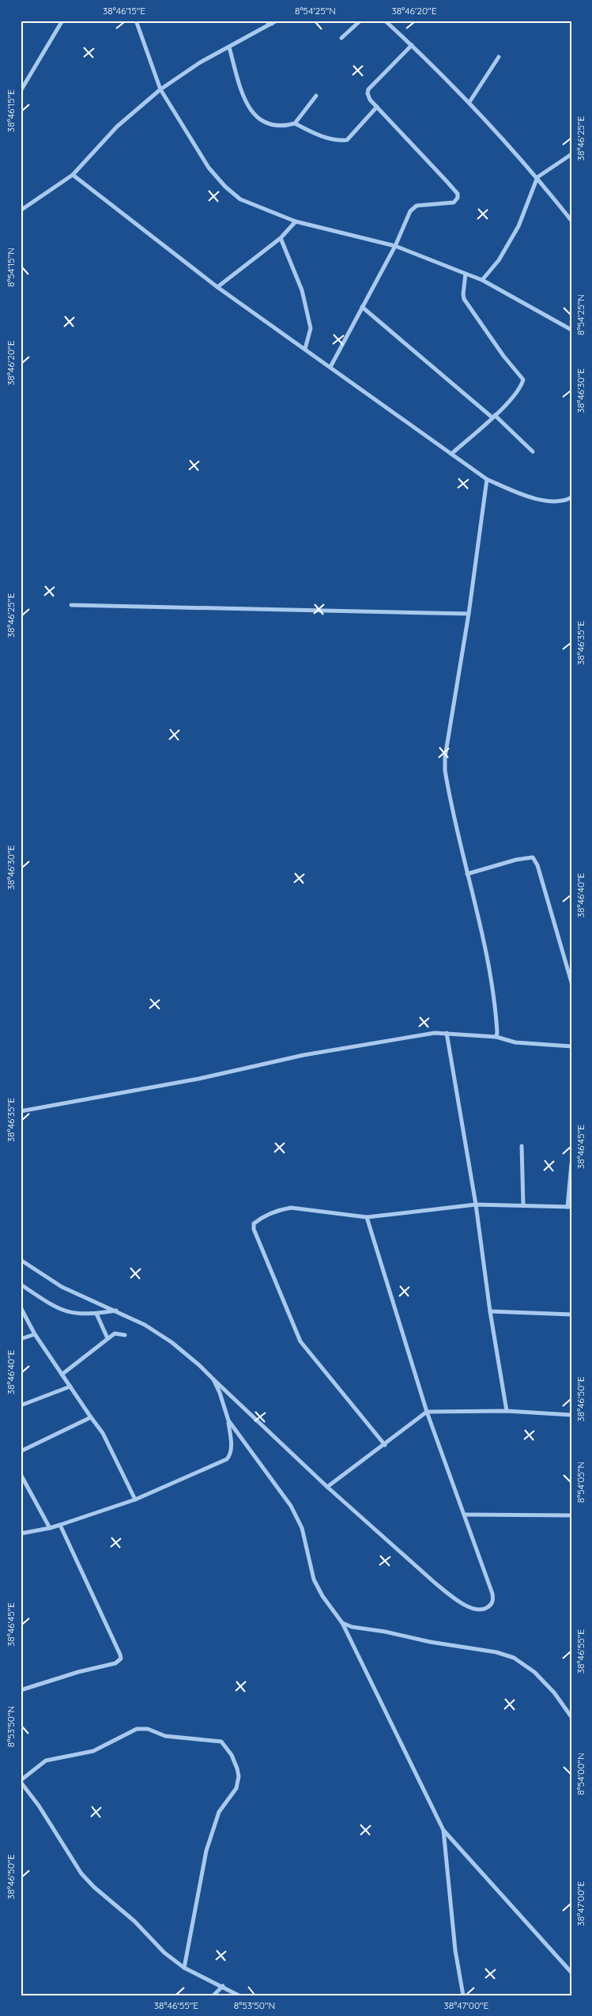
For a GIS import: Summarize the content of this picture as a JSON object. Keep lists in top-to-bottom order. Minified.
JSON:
{"coordinates":["38°46'15\"E","8°54'25\"N","38°46'20\"E","38°46'25\"E","8°54'15\"N","38°46'30\"E","38°46'35\"E","38°46'40\"E","38°46'45\"E","38°46'50\"E","8°54'05\"N","38°46'55\"E","8°53'50\"N","8°54'00\"N","38°47'00\"E"]}
